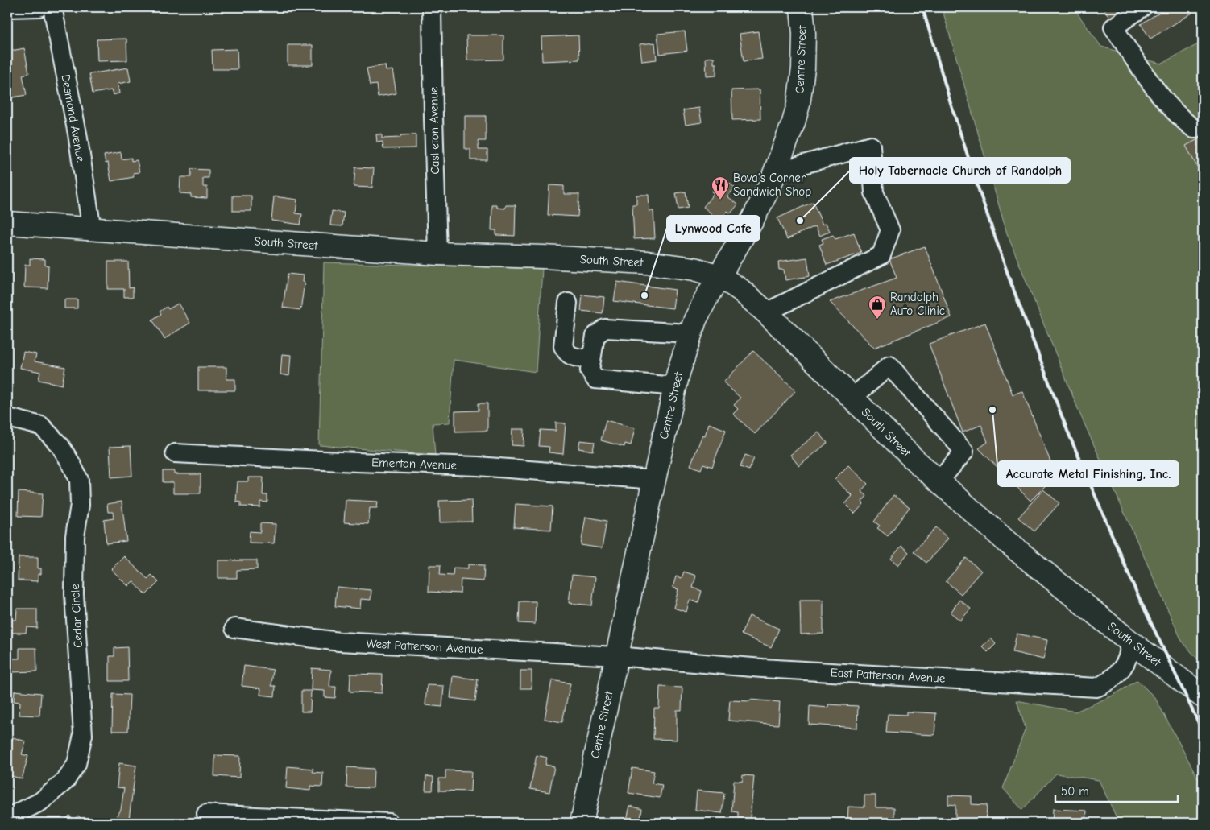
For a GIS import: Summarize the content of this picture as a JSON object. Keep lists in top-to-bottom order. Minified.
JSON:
{"streets":{"main road":["Centre Street","South Street"],"street":["Desmond Avenue","Castleton Avenue","Emerton Avenue","Cedar Circle","West Patterson Avenue","East Patterson Avenue"]},"crossings":[["Centre Street","South Street"],["Centre Street","Emerton Avenue"],["Centre Street","West Patterson Avenue"],["Centre Street","East Patterson Avenue"],["Desmond Avenue","South Street"],["Castleton Avenue","South Street"],["South Street","East Patterson Avenue"],["West Patterson Avenue","East Patterson Avenue"]],"places":{"restaurant":["Bova's Corner Sandwich Shop"],"other":["Holy Tabernacle Church of Randolph","Lynwood Cafe","Accurate Metal Finishing, Inc."],"shop":["Randolph Auto Clinic"]},"scale_bar":"50 m"}
